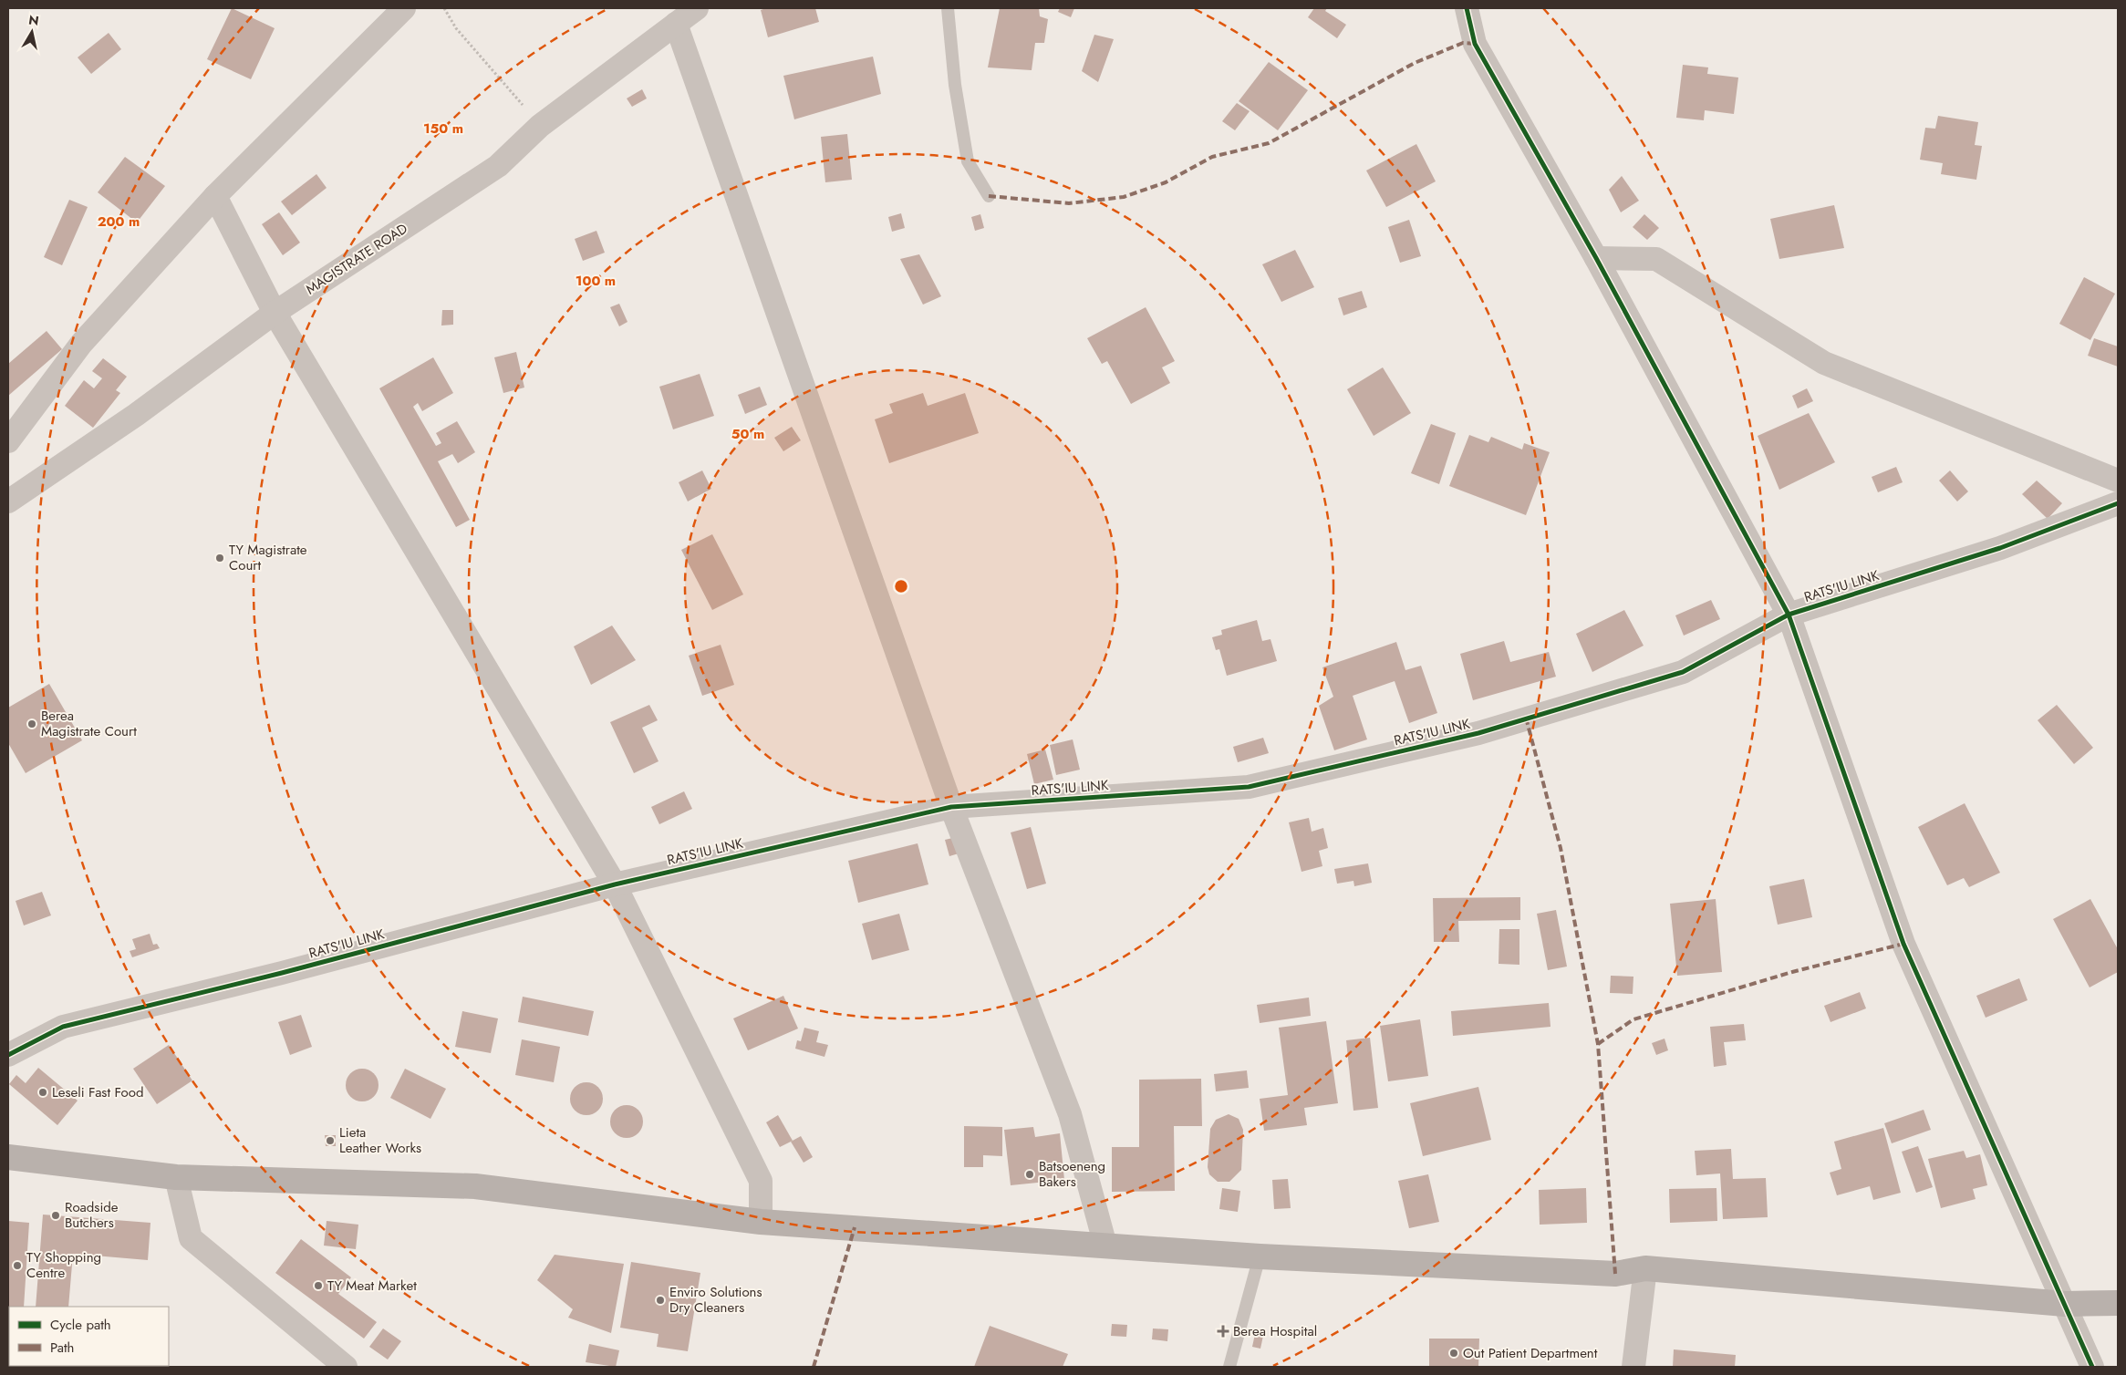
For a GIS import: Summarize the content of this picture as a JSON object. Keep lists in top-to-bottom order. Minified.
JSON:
{"streets":{"street":["MAGISTRATE ROAD","RATS'IU LINK"]},"places":{"other":["TY Magistrate Court","Berea Magistrate Court","Leseli Fast Food","Lieta Leather Works","Batsoeneng Bakers","Roadside Butchers","TY Shopping Centre","TY Meat Market","Enviro Solutions Dry Cleaners","Out Patient Department"],"health":["Berea Hospital"]},"legend":["Cycle path","Path"],"north":"top","rings":["150 m","200 m","100 m","50 m"]}
